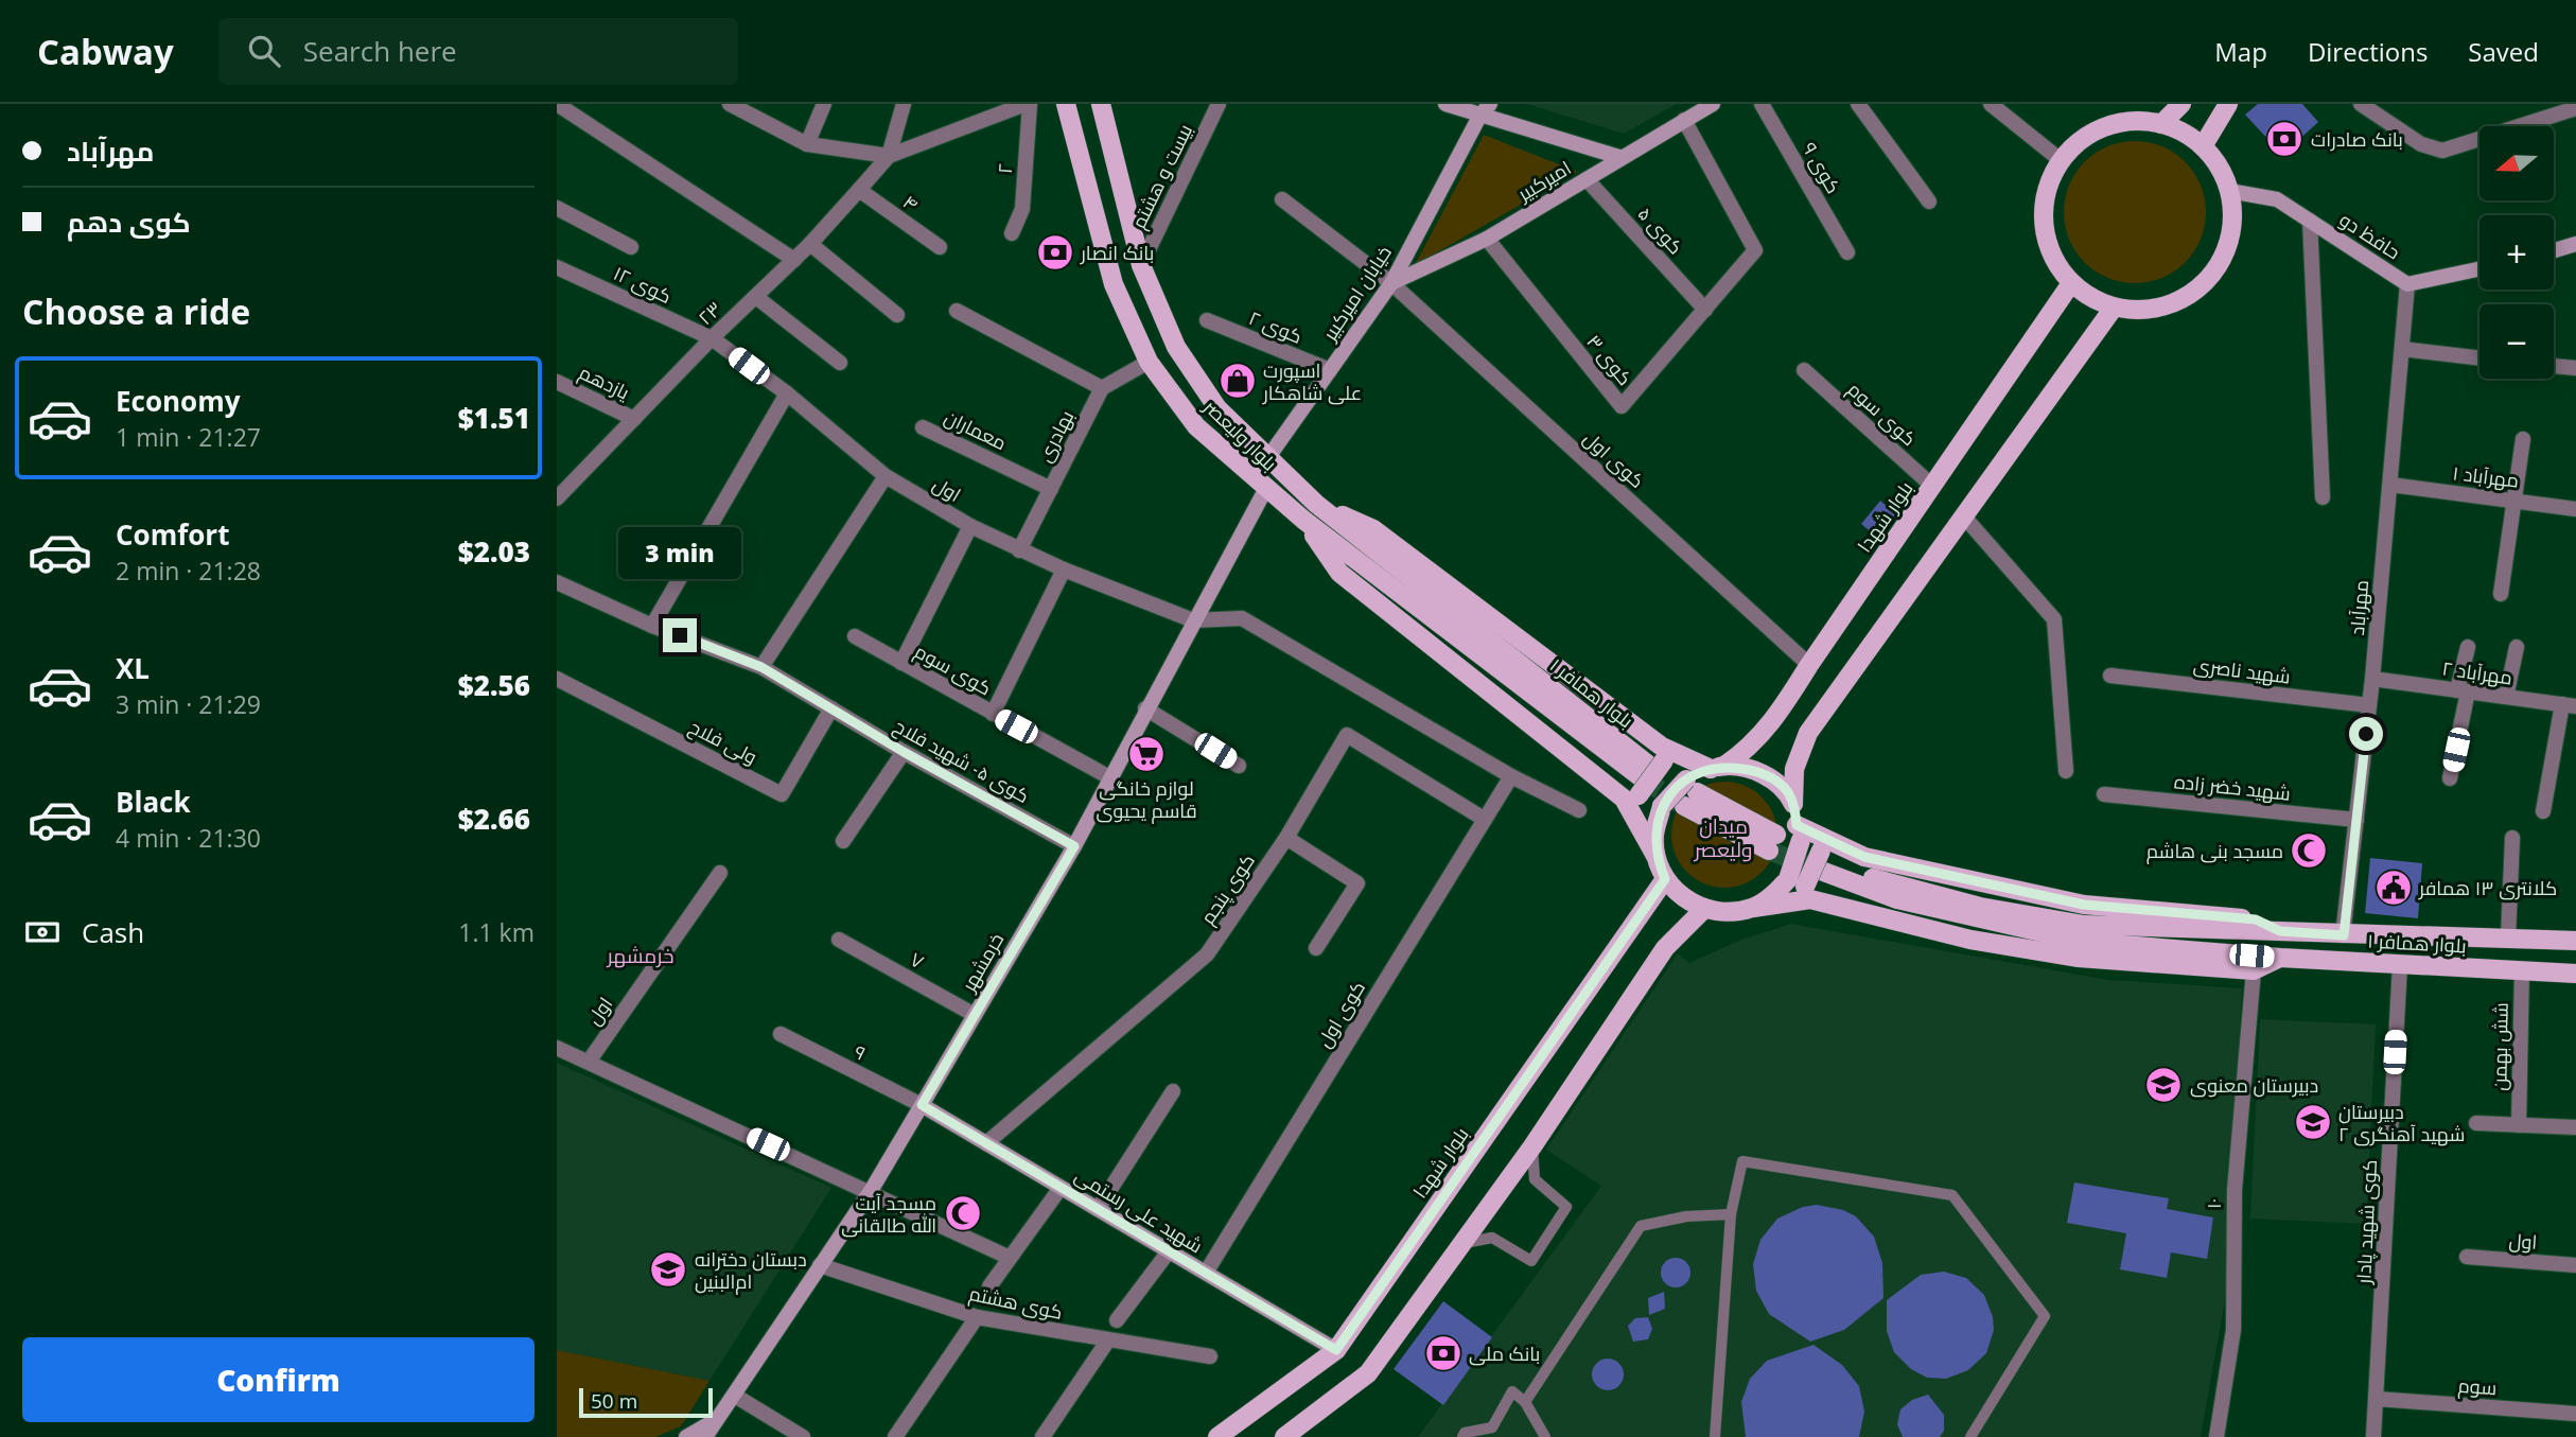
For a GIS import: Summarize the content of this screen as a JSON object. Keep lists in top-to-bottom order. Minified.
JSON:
{"streets":{"main road":["امیرکبیر","حافظ دو","خیابان امیرکبیر","بلوار ولیعصر","بلوار شهدا","بلوار همافر ۱","خرمشهر","شهید علی رستمی"],"street":["کوی ۹","۲","بیست و هشتم","۴","کوی ۵","کوی ۱۲","۲۳","کوی ۲","کوی ۳","یازدهم","کوی سوم","معماران","بهادری","کوی اول","مهرآباد ۱","اول","مهرآباد","شهید ناصری","مهرآباد ۲","ولی فلاح","کوی ۵- شهید فلاح","شهید خضر زاده","کوی پنجم","۷","شش بهمن","۹","۱۰","کوی شهید پادار","کوی هشتم","سوم"]},"crossings":[["بیست و هشتم","بلوار ولیعصر"],["امیرکبیر","کوی ۵"],["امیرکبیر","خیابان امیرکبیر"],["امیرکبیر","کوی ۳"],["امیرکبیر","کوی اول"],["۴","۲۳"],["کوی ۵","کوی ۳"],["حافظ دو","بلوار شهدا"],["حافظ دو","مهرآباد"],["کوی ۱۲","۲۳"],["کوی ۱۲","اول"],["خیابان امیرکبیر","کوی ۲"],["خیابان امیرکبیر","بلوار ولیعصر"],["خیابان امیرکبیر","کوی اول"],["۲۳","یازدهم"],["۲۳","اول"],["کوی سوم","بلوار شهدا"],["کوی سوم","خرمشهر"],["معماران","بهادری"],["بلوار ولیعصر","بلوار همافر ۱"],["بلوار ولیعصر","خرمشهر"],["بهادری","اول"],["کوی اول","بلوار شهدا"],["کوی اول","کوی پنجم"],["کوی اول","شهید علی رستمی"],["مهرآباد ۱","مهرآباد"],["اول","خرمشهر"],["بلوار شهدا","شهید علی رستمی"],["مهرآباد","شهید ناصری"],["مهرآباد","مهرآباد ۲"],["مهرآباد","بلوار همافر ۱"],["مهرآباد","شهید خضر زاده"],["بلوار همافر ۱","شش بهمن"],["بلوار همافر ۱","کوی شهید پادار"],["ولی فلاح","کوی ۵- شهید فلاح"],["کوی ۵- شهید فلاح","خرمشهر"],["کوی پنجم","شهید علی رستمی"],["۷","خرمشهر"],["خرمشهر","۹"],["خرمشهر","شهید علی رستمی"],["خرمشهر","کوی هشتم"],["۹","شهید علی رستمی"],["کوی شهید پادار","سوم"]],"districts":["میدان ولیعصر","خرمشهر"],"places":{"bank":["بانک صادرات","بانک انصار","بانک ملی"],"shop":["اسپورت علی شاهکار"],"supermarket":["لوازم خانگی قاسم یحیوی"],"mosque":["مسجد بنی هاشم","مسجد آیت الله طالقانی"],"public building":["کلانتری ۱۳ همافر"],"school or university":["دبیرستان معنوی","دبیرستان شهید آهنگری ۲","دبستان دخترانه ام‌البنین"]},"scale_bar":"50 m","north":"left","page":{"header":"Cabway","search":"Search here","nav":["Map","Directions","Saved"],"banner":["مهرآباد","کوی دهم"],"map_buttons":["+","−"],"heading":"Choose a ride","list":[{"name":"Economy","note":"1 min · 21:27","value":"$1.51"},{"name":"Comfort","note":"2 min · 21:28","value":"$2.03"},{"name":"XL","note":"3 min · 21:29","value":"$2.56"},{"name":"Black","note":"4 min · 21:30","value":"$2.66"}],"bubble":"3 min","pay":["Cash","1.1 km"],"buttons":"Confirm","scale":"50 m"}}
